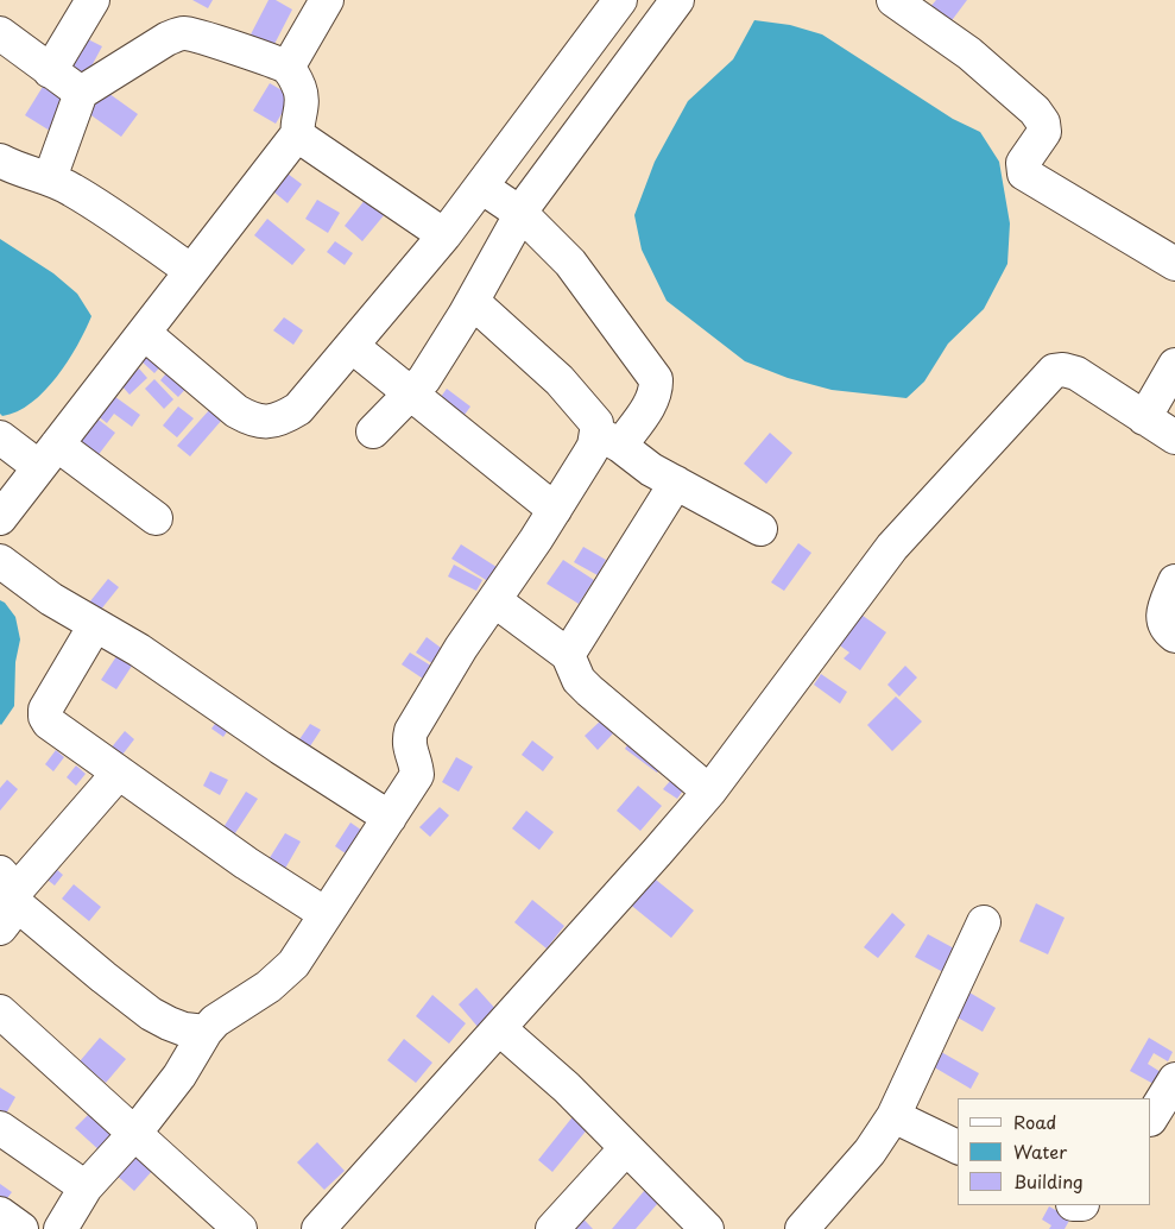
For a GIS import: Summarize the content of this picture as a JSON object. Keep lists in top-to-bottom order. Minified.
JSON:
{"legend":["Road","Water","Building"]}
